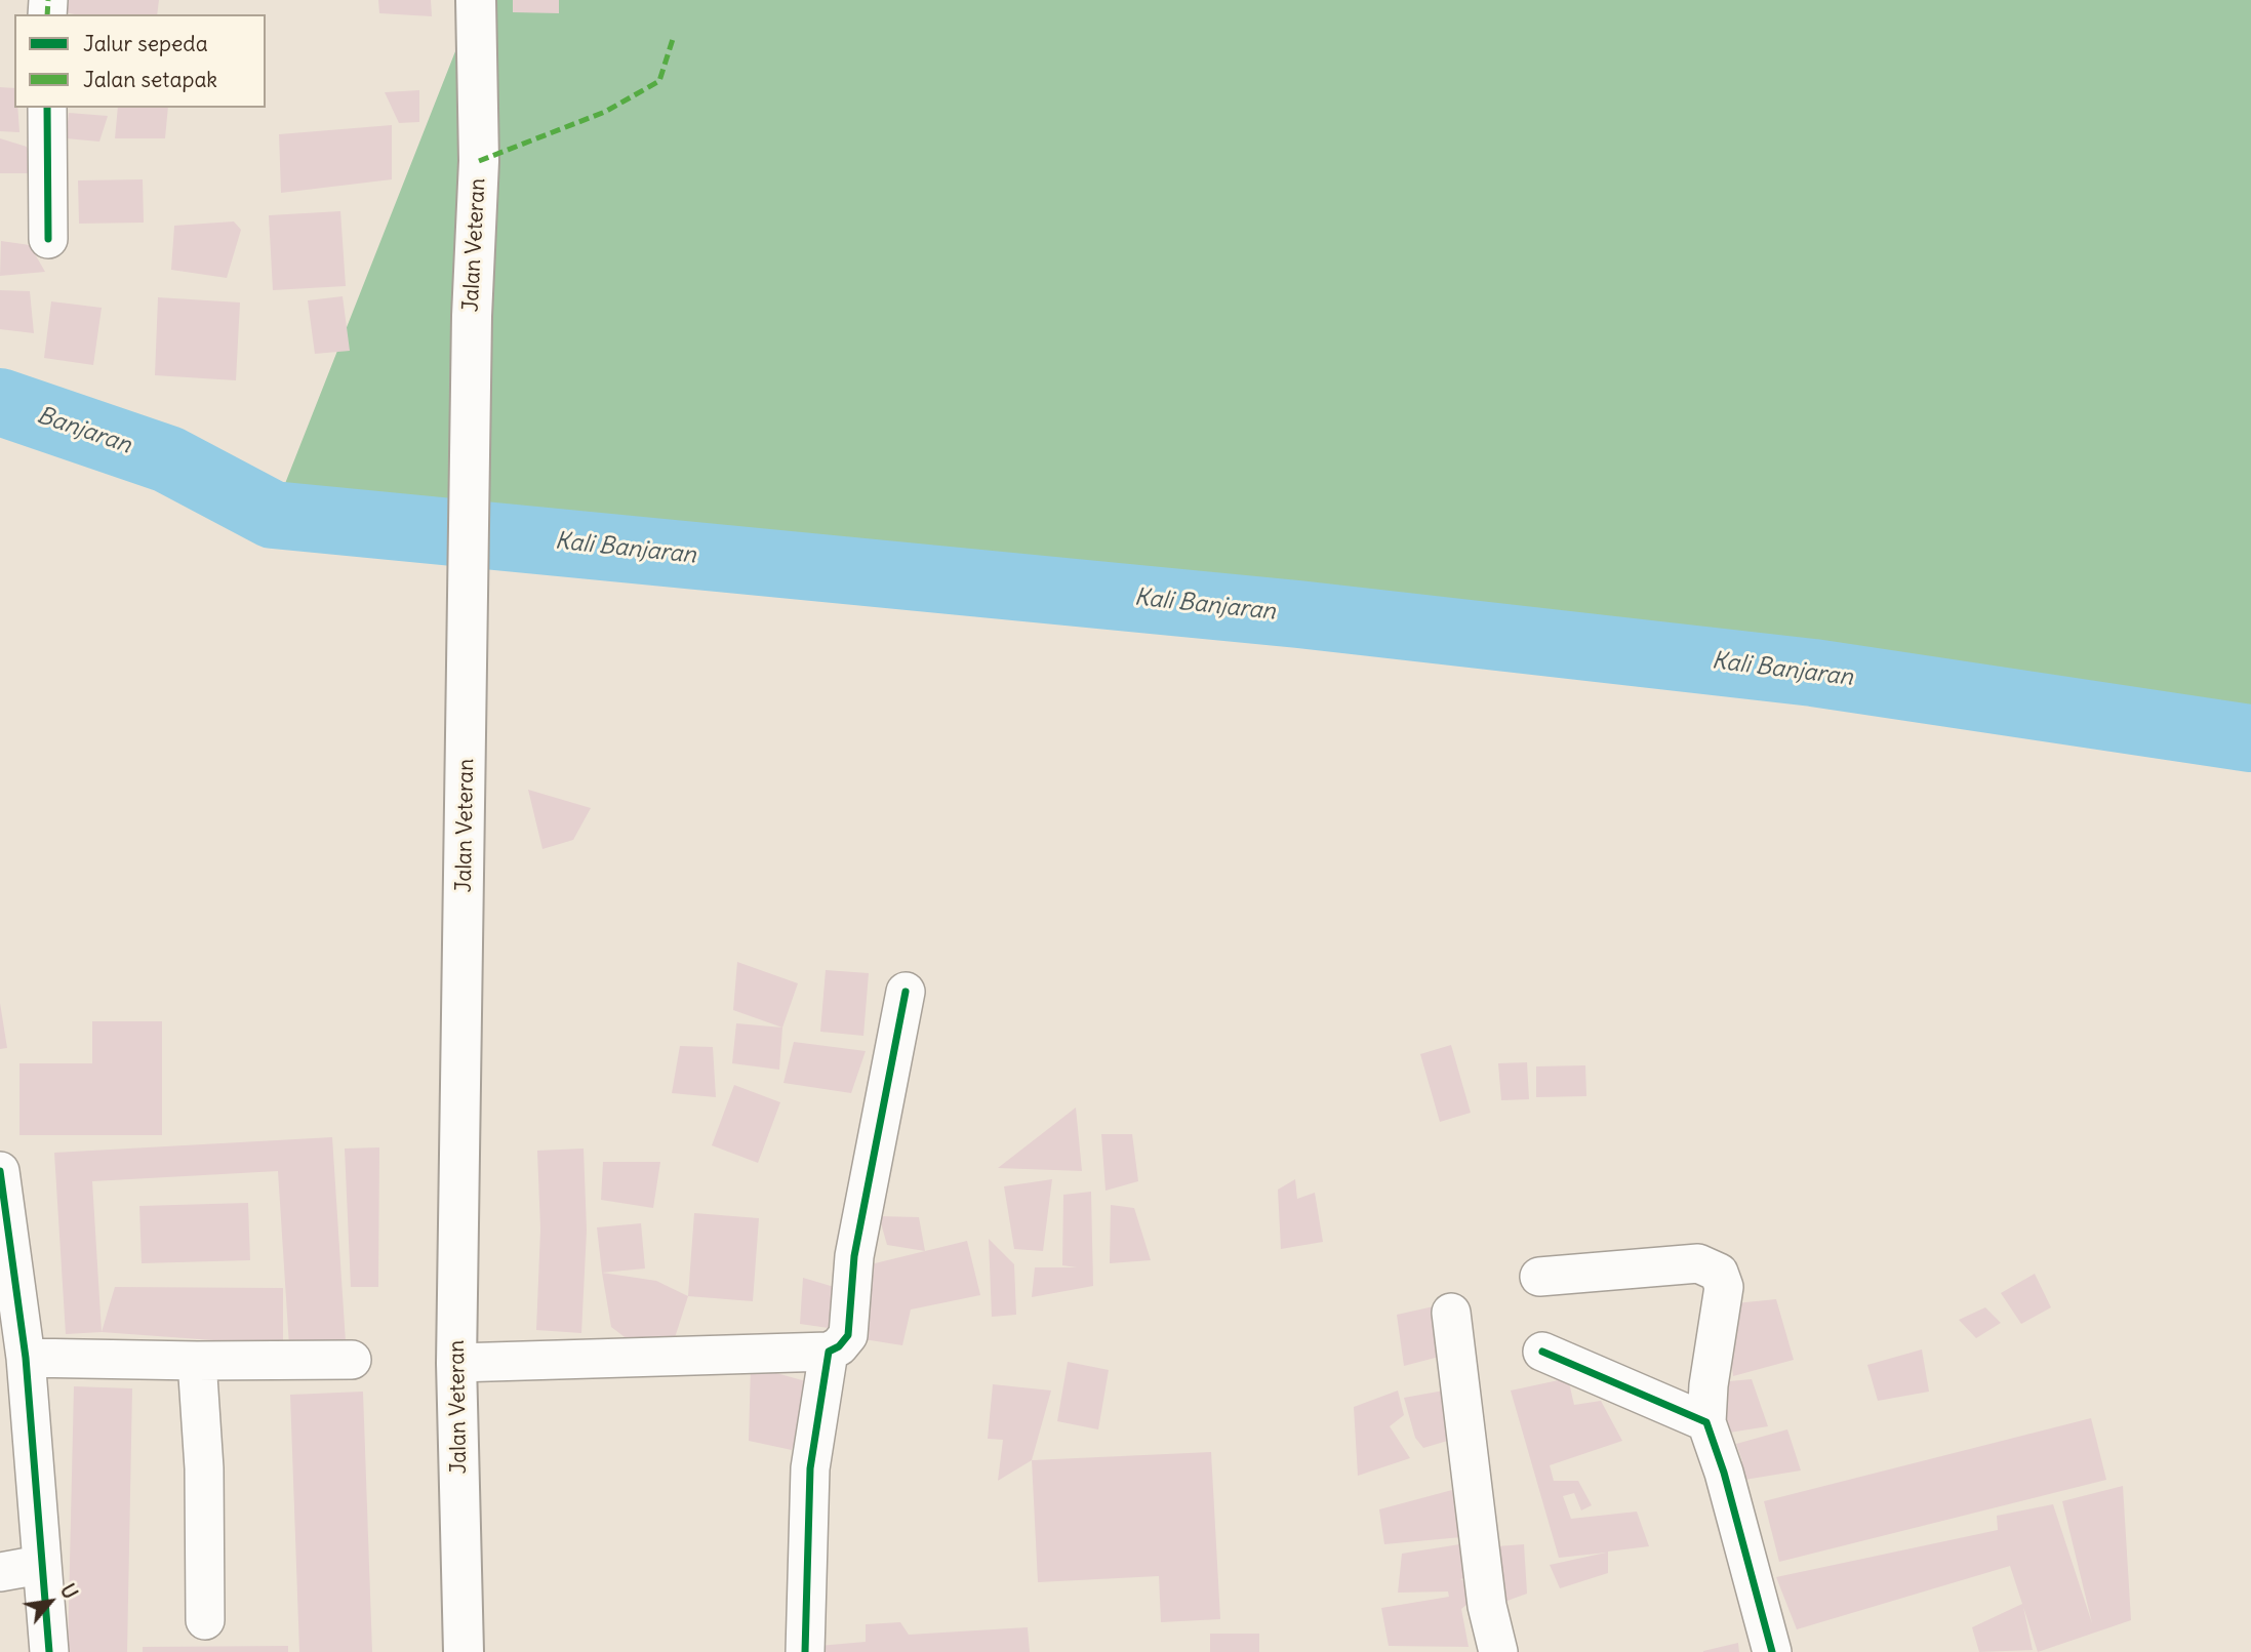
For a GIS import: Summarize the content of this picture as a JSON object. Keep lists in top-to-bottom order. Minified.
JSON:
{"streets":{"highway":["Jalan Veteran"]},"water":["Banjaran","Kali Banjaran"],"legend":["Jalur sepeda","Jalan setapak"],"north":"top right"}
